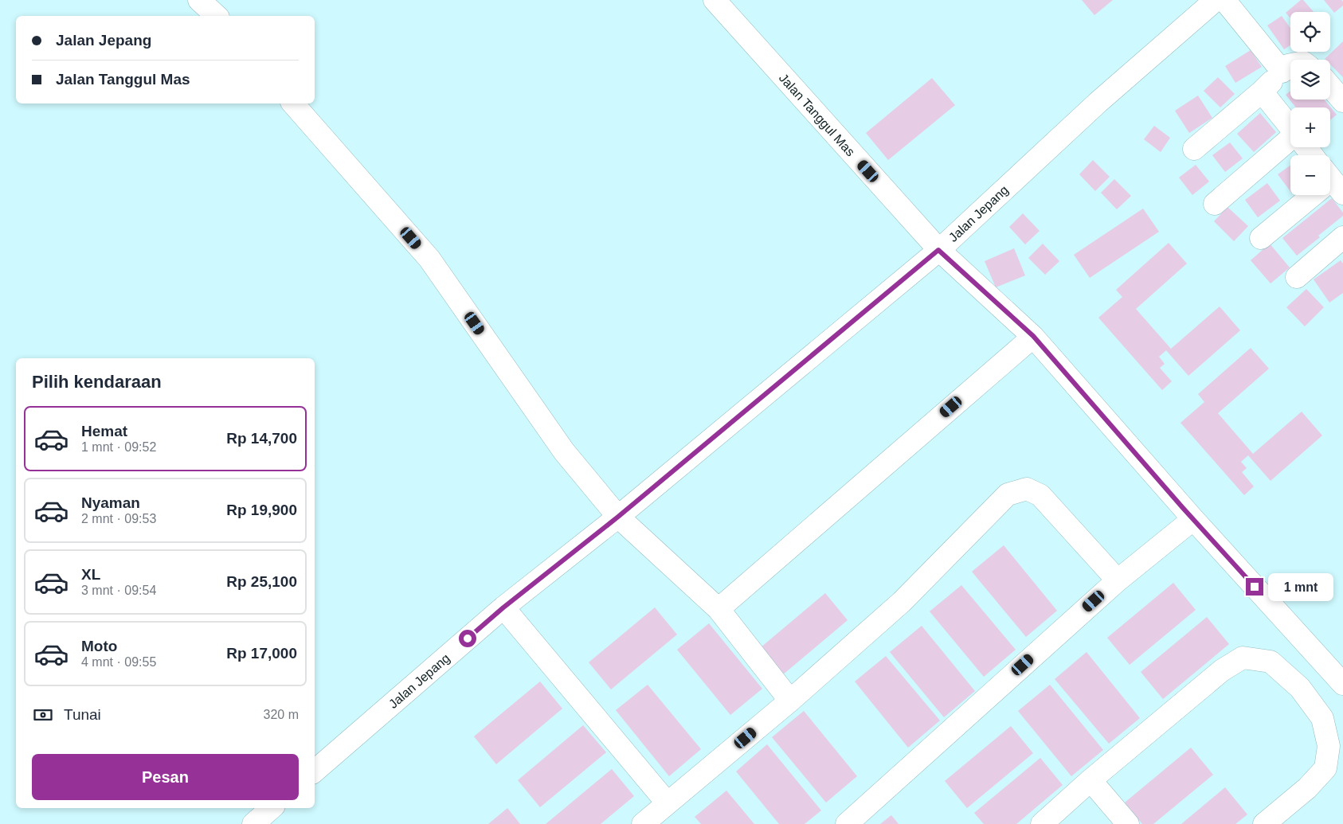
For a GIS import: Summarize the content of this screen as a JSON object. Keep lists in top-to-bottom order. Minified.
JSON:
{"streets":{"street":["Jalan Tanggul Mas","Jalan Jepang"]},"crossings":[["Jalan Tanggul Mas","Jalan Jepang"]],"page":{"map_buttons":["+","−"],"banner":["Jalan Jepang","Jalan Tanggul Mas"],"heading":"Pilih kendaraan","list":[{"name":"Hemat","note":"1 mnt · 09:52","value":"Rp 14,700"},{"name":"Nyaman","note":"2 mnt · 09:53","value":"Rp 19,900"},{"name":"XL","note":"3 mnt · 09:54","value":"Rp 25,100"},{"name":"Moto","note":"4 mnt · 09:55","value":"Rp 17,000"}],"bubble":"1 mnt","pay":["Tunai","320 m"],"buttons":"Pesan"}}
